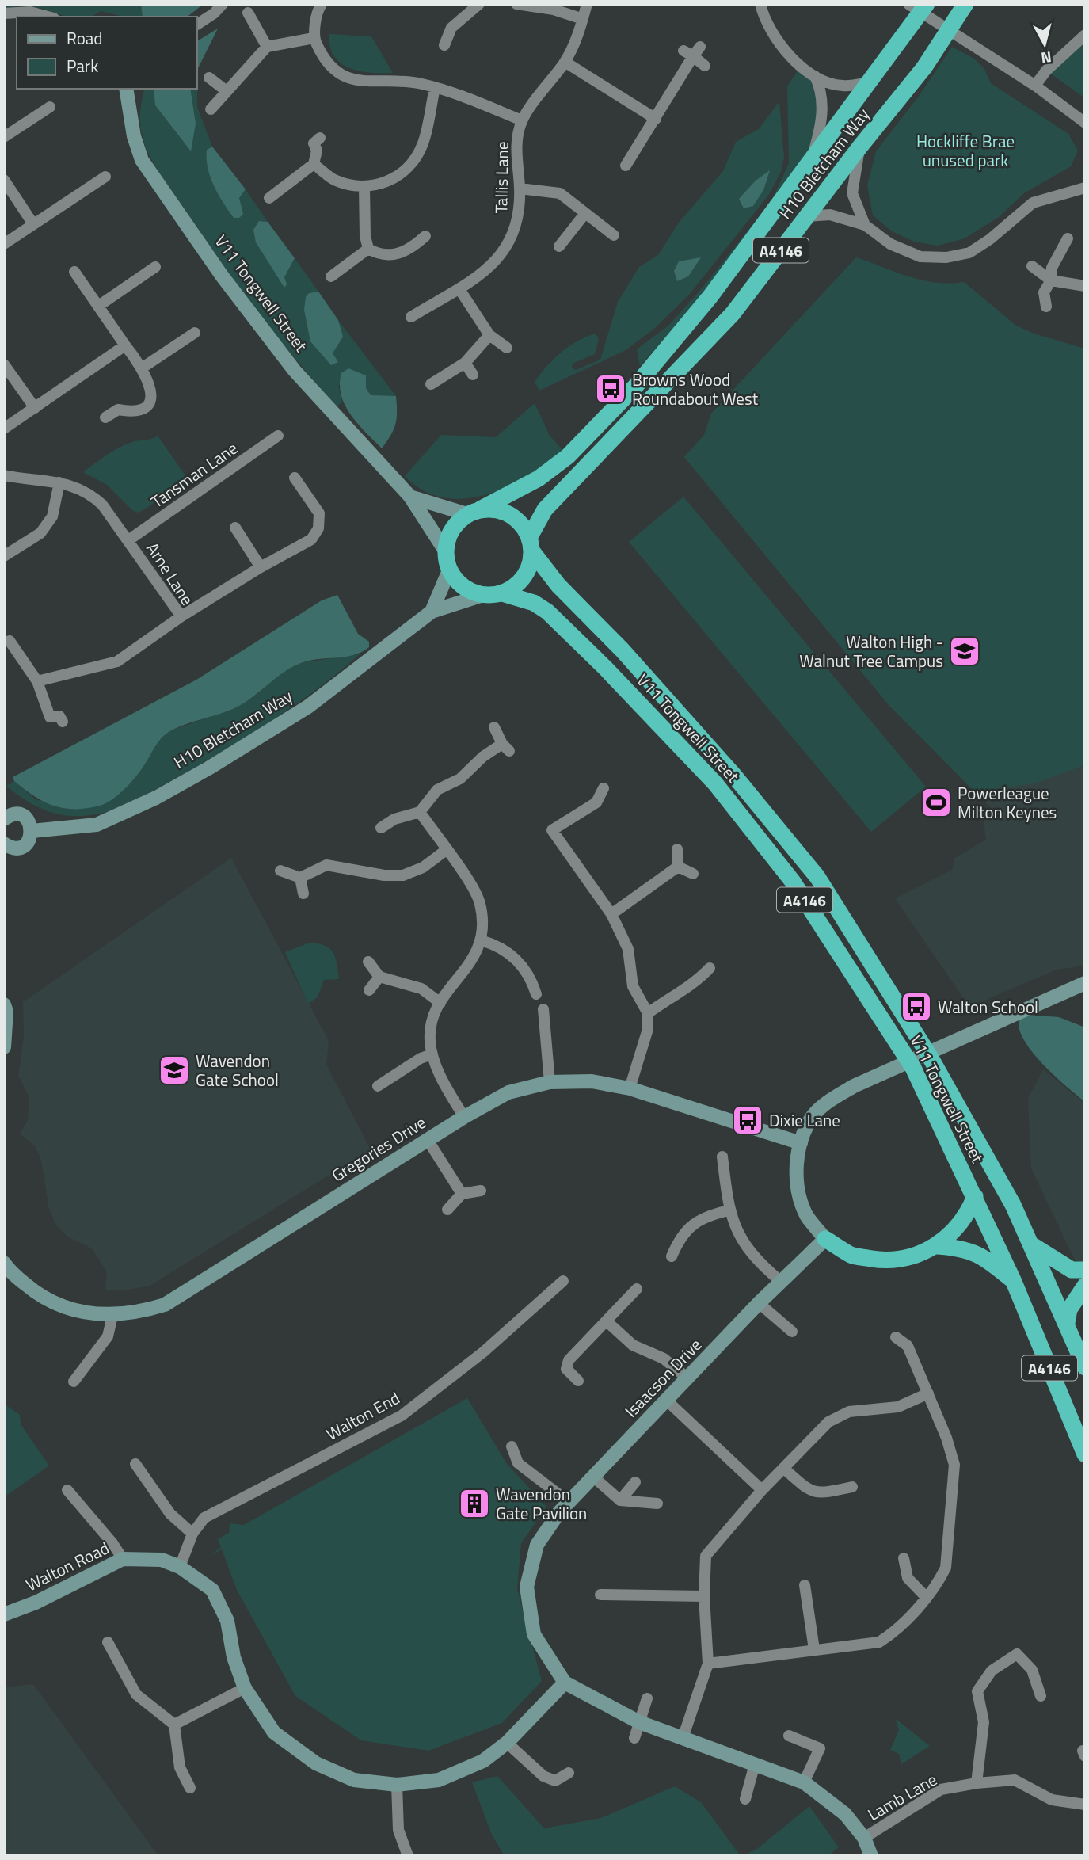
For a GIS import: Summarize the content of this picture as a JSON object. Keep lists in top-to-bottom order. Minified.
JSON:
{"streets":{"highway":["H10 Bletcham Way","A4146","V11 Tongwell Street"],"street":["Tallis Lane","Tansman Lane","Arne Lane","Gregories Drive","Isaacson Drive","Walton End","Walton Road","Lamb Lane"]},"crossings":[["H10 Bletcham Way","A4146"],["H10 Bletcham Way","V11 Tongwell Street"],["A4146","V11 Tongwell Street"],["Tansman Lane","Arne Lane"],["Isaacson Drive","Walton Road"],["Isaacson Drive","Lamb Lane"],["Walton End","Walton Road"]],"parks":["Hockliffe Brae unused park"],"places":{"bus stop":["Browns Wood Roundabout West","Walton School","Dixie Lane"],"school or university":["Walton High - Walnut Tree Campus","Wavendon Gate School"],"sports":["Powerleague Milton Keynes"],"building":["Wavendon Gate Pavilion"]},"legend":["Road","Park"],"north":"bottom"}
